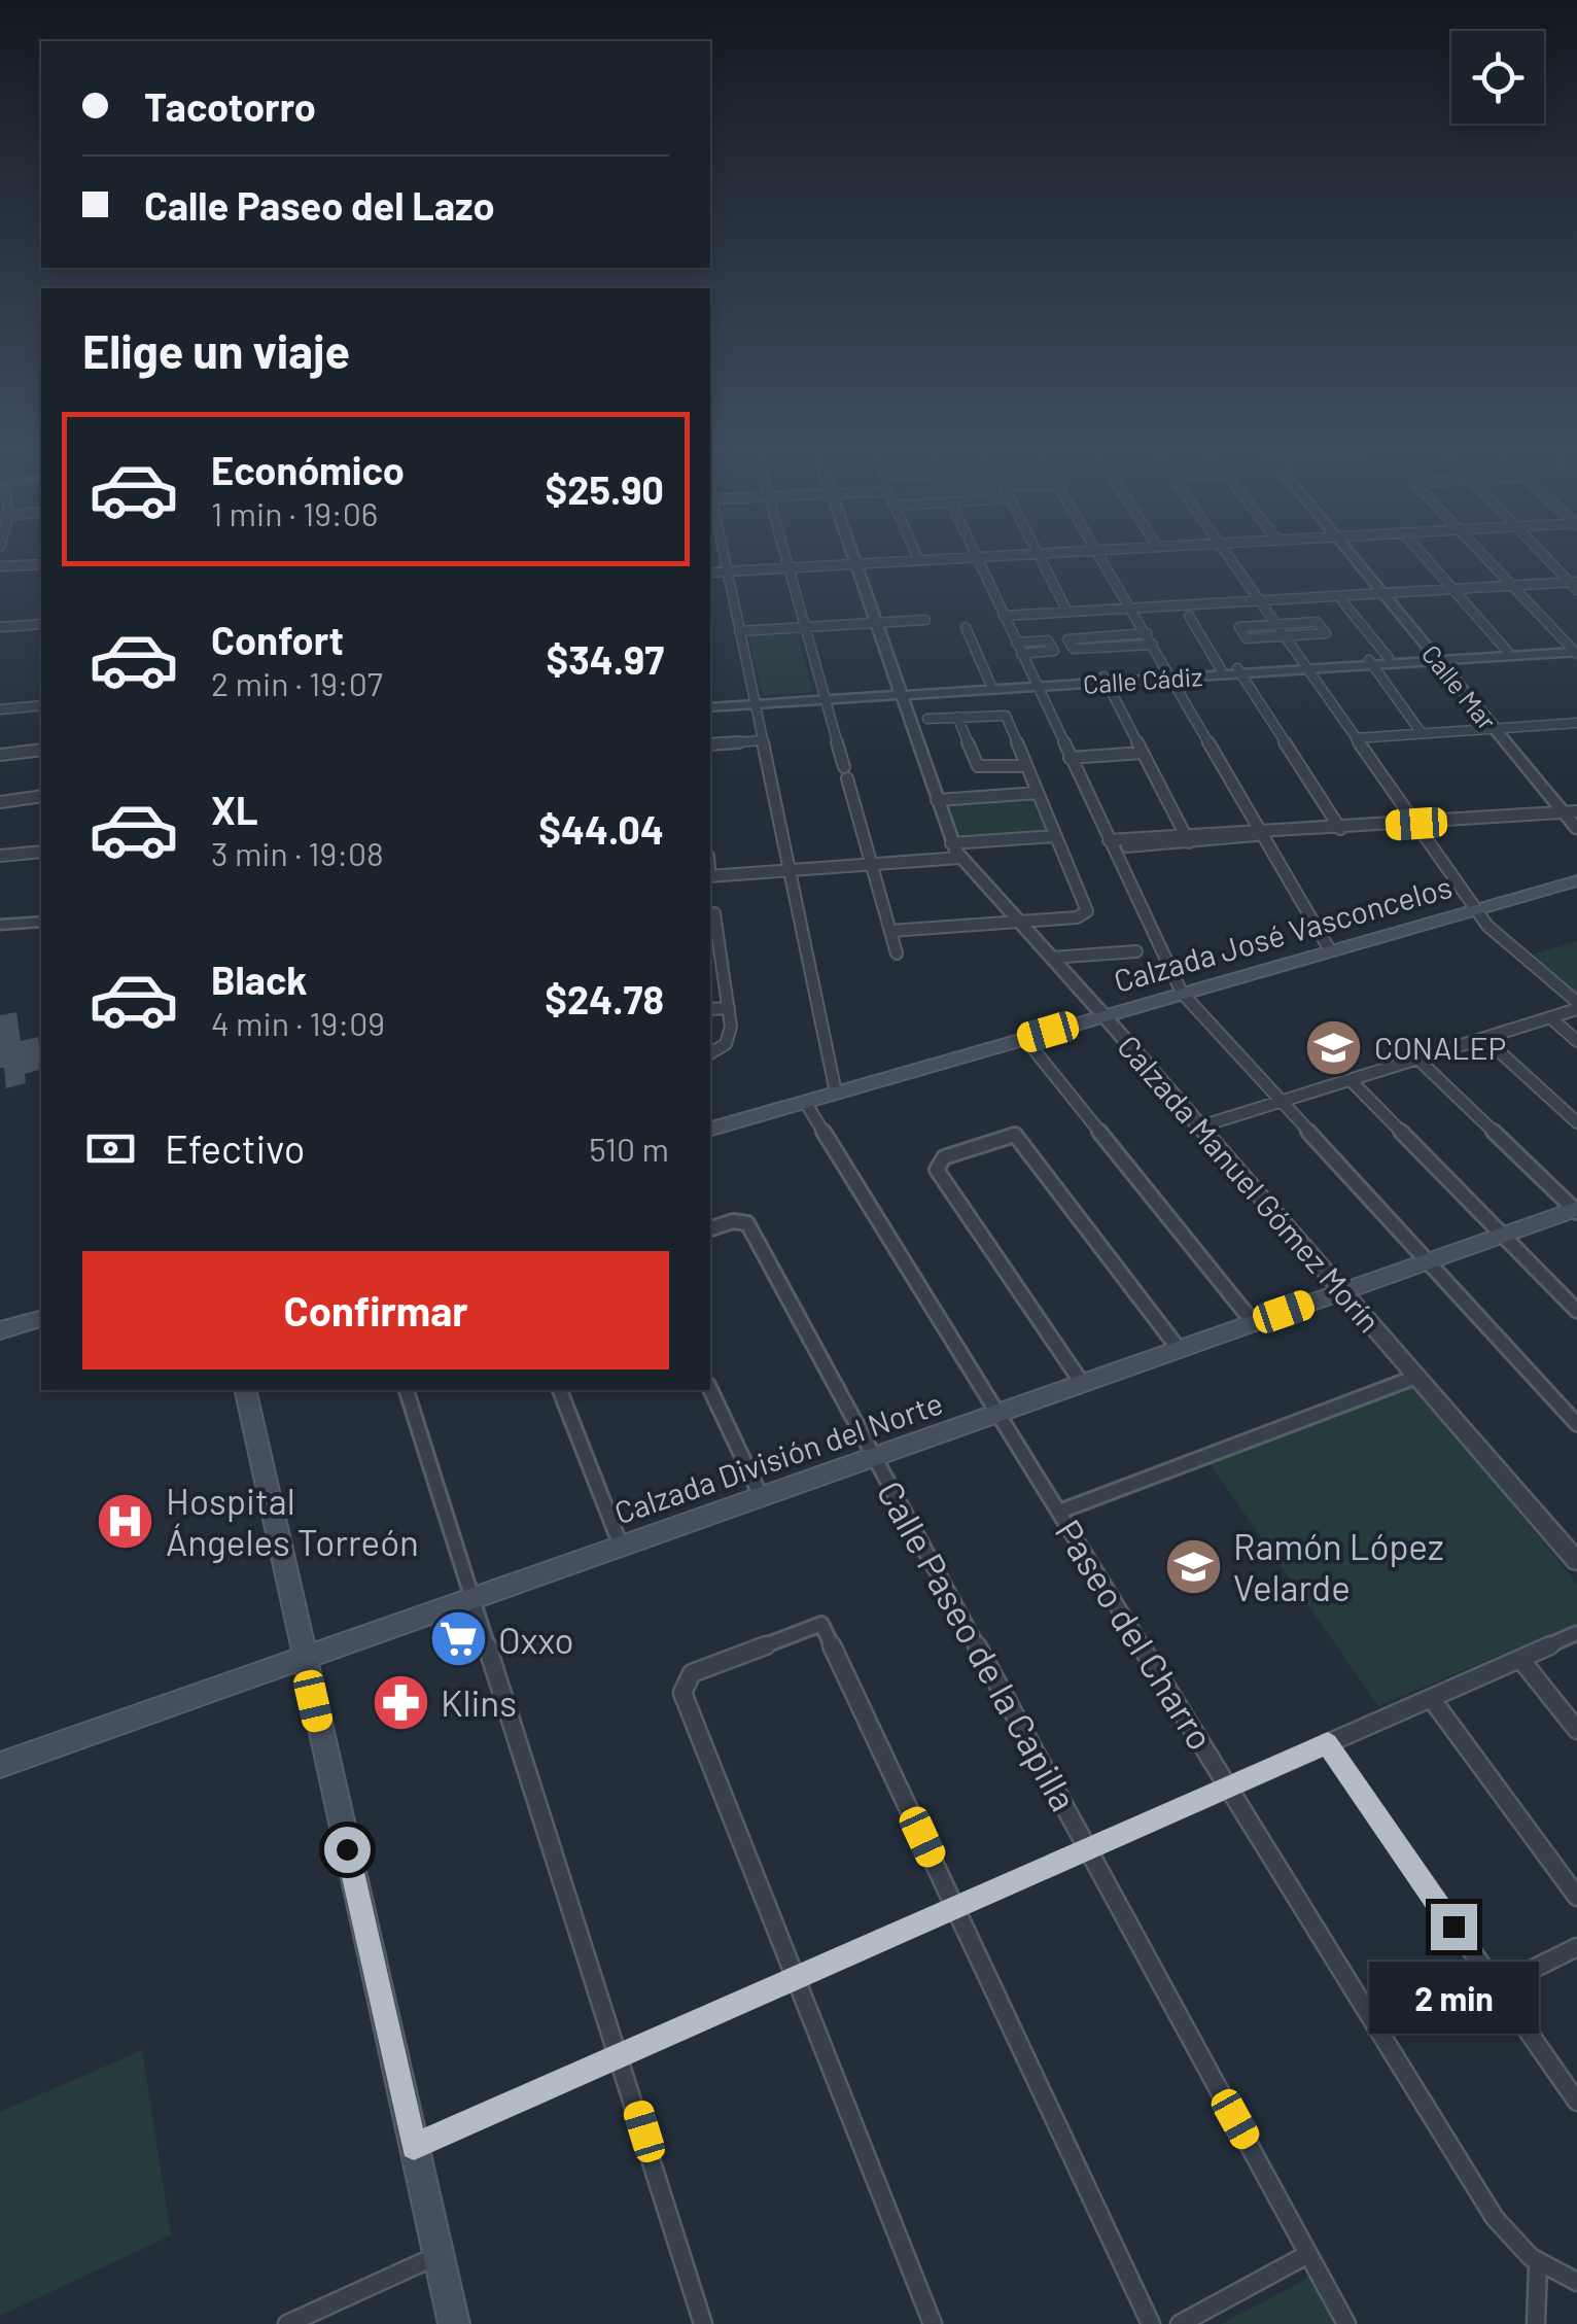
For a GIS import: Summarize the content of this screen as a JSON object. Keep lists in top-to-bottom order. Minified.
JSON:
{"streets":{"main road":["Calzada José Vasconcelos","Calzada División del Norte"],"street":["Calle Cádiz","Calle Mar","Calzada Manuel Gómez Morín","Paseo del Charro","Calle Paseo de la Capilla"]},"crossings":[["Calle Cádiz","Calle Mar"],["Calle Cádiz","Calzada Manuel Gómez Morín"],["Calzada José Vasconcelos","Calzada Manuel Gómez Morín"],["Calzada José Vasconcelos","Paseo del Charro"],["Calzada Manuel Gómez Morín","Calzada División del Norte"],["Calzada División del Norte","Paseo del Charro"],["Calzada División del Norte","Calle Paseo de la Capilla"]],"places":{"school or university":["CONALEP","Ramón López Velarde"],"hospital":["Hospital Ángeles Torreón"],"supermarket":["Oxxo"],"pharmacy":["Klins"]},"page":{"banner":["Tacotorro","Calle Paseo del Lazo"],"heading":"Elige un viaje","list":[{"name":"Económico","note":"1 min · 19:06","value":"$25.90"},{"name":"Confort","note":"2 min · 19:07","value":"$34.97"},{"name":"XL","note":"3 min · 19:08","value":"$44.04"},{"name":"Black","note":"4 min · 19:09","value":"$24.78"}],"pay":["Efectivo","510 m"],"buttons":"Confirmar","bubble":"2 min"}}
